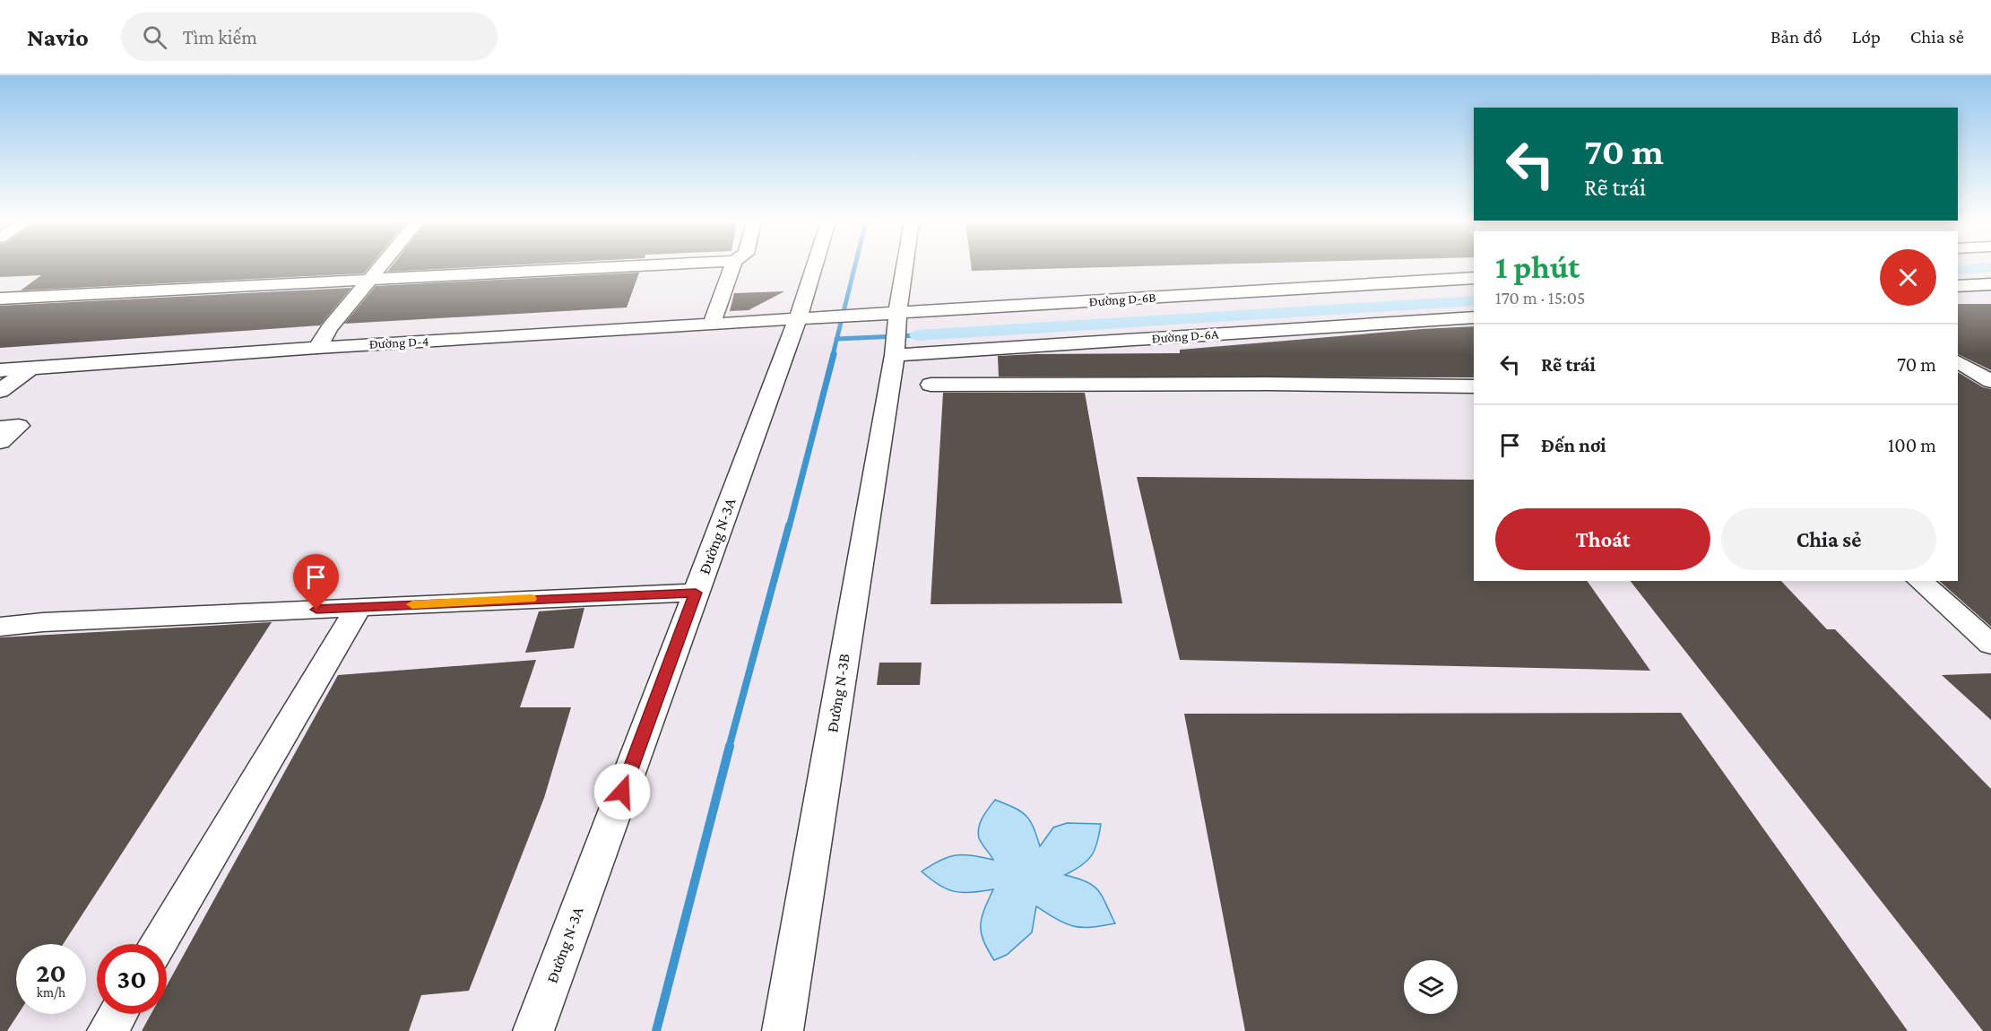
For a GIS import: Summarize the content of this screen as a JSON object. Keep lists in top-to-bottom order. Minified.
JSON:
{"streets":{"street":["Đường D-6B","Đường D-6A","Đường D-4","Đường N-3A","Đường N-3B"]},"crossings":[["Đường D-6B","Đường D-6A"],["Đường D-6B","Đường D-4"],["Đường D-6B","Đường N-3B"],["Đường D-6A","Đường D-4"],["Đường D-6A","Đường N-3B"],["Đường D-4","Đường N-3A"],["Đường D-4","Đường N-3B"]],"page":{"header":"Navio","search":"Tìm kiếm","nav":["Bản đồ","Lớp","Chia sẻ"],"turn":["70 m","Rẽ trái"],"heading":["1 phút","170 m · 15:05"],"list":[{"name":"Rẽ trái","value":"70 m"},{"name":"Đến nơi","value":"100 m"}],"buttons":["Thoát","Chia sẻ"],"speed":"20 km/h","limit":"30"}}
